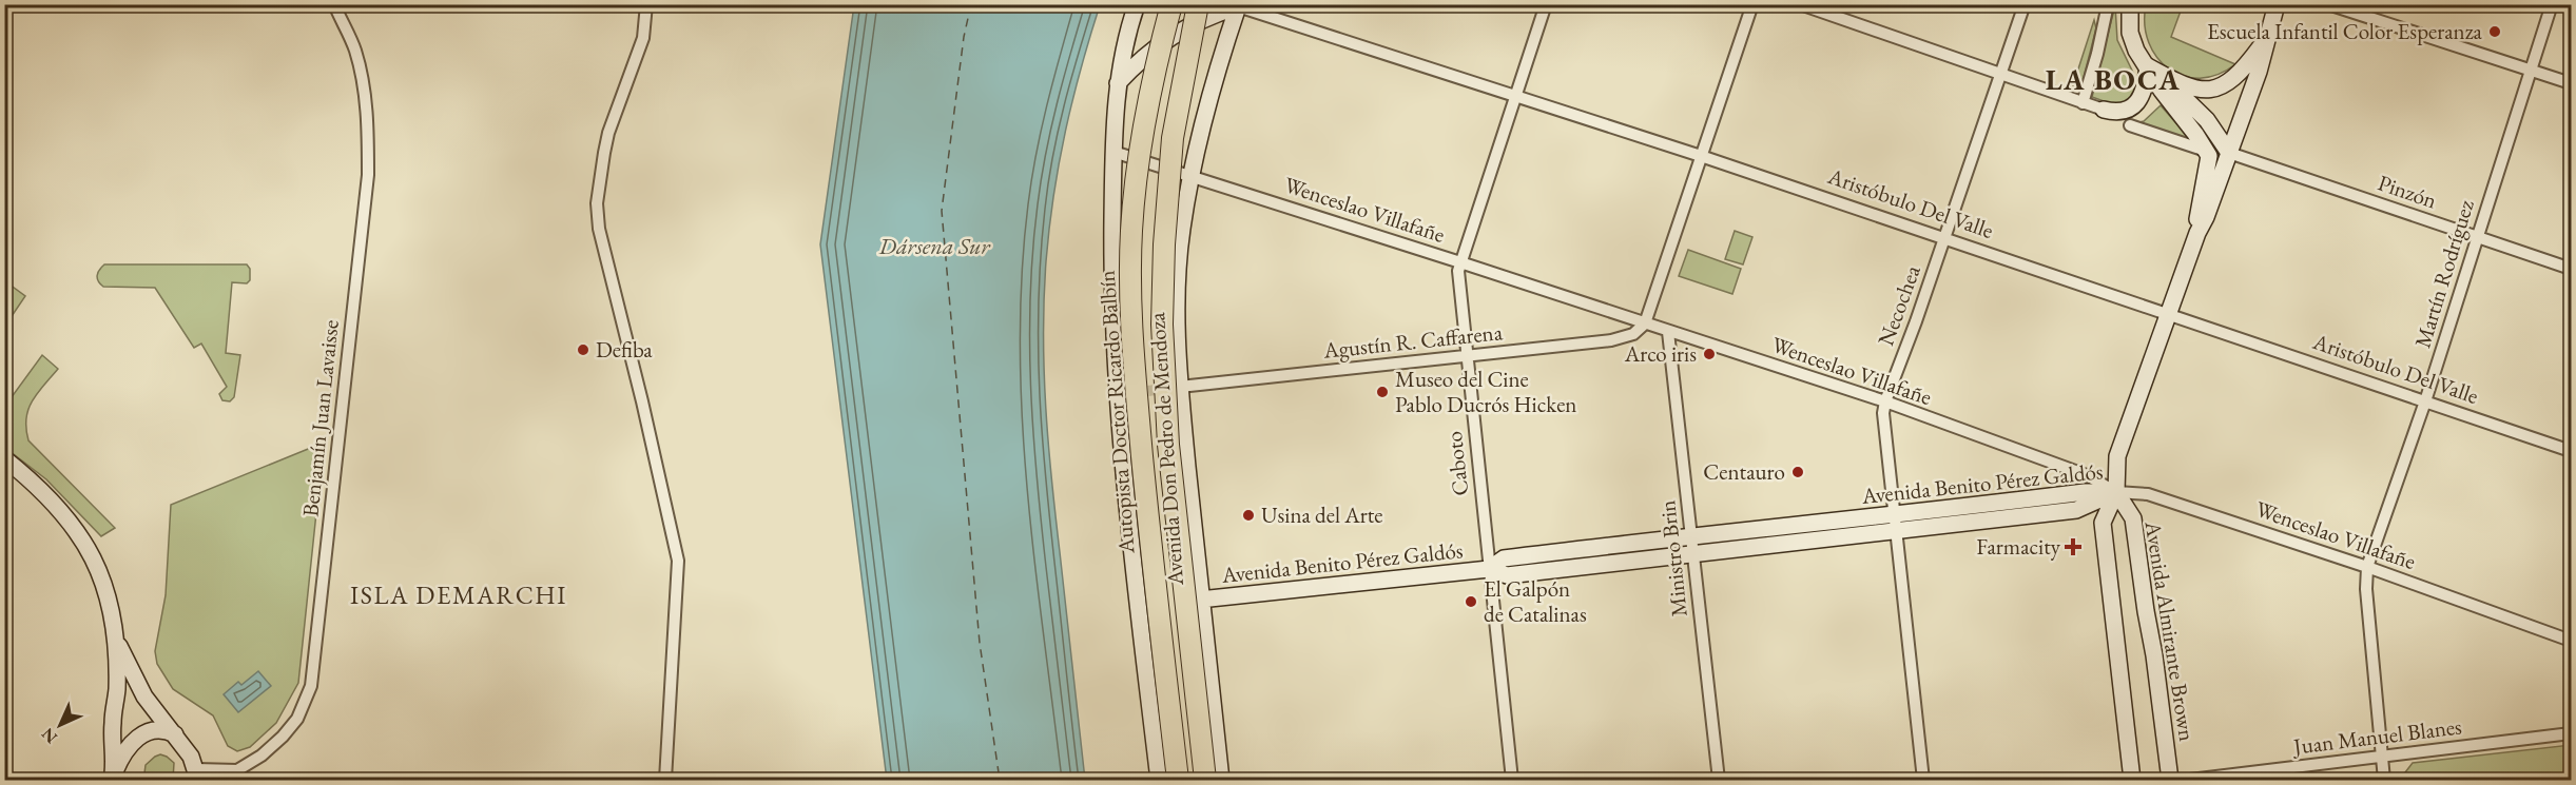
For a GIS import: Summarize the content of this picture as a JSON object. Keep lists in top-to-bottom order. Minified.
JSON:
{"streets":{"highway":["Autopista Doctor Ricardo Balbín"],"main road":["Avenida Don Pedro de Mendoza","Avenida Benito Pérez Galdós","Avenida Almirante Brown"],"street":["Pinzón","Aristóbulo Del Valle","Wenceslao Villafañe","Martín Rodríguez","Necochea","Agustín R. Caffarena","Benjamín Juan Lavaisse","Caboto","Ministro Brin","Juan Manuel Blanes"]},"crossings":[["Pinzón","Martín Rodríguez"],["Aristóbulo Del Valle","Martín Rodríguez"],["Aristóbulo Del Valle","Necochea"],["Aristóbulo Del Valle","Avenida Don Pedro de Mendoza"],["Aristóbulo Del Valle","Caboto"],["Wenceslao Villafañe","Martín Rodríguez"],["Wenceslao Villafañe","Necochea"],["Wenceslao Villafañe","Agustín R. Caffarena"],["Wenceslao Villafañe","Avenida Don Pedro de Mendoza"],["Wenceslao Villafañe","Caboto"],["Wenceslao Villafañe","Avenida Benito Pérez Galdós"],["Wenceslao Villafañe","Ministro Brin"],["Wenceslao Villafañe","Avenida Almirante Brown"],["Martín Rodríguez","Juan Manuel Blanes"],["Necochea","Avenida Benito Pérez Galdós"],["Agustín R. Caffarena","Avenida Don Pedro de Mendoza"],["Agustín R. Caffarena","Caboto"],["Avenida Don Pedro de Mendoza","Avenida Benito Pérez Galdós"],["Caboto","Avenida Benito Pérez Galdós"],["Avenida Benito Pérez Galdós","Ministro Brin"],["Avenida Benito Pérez Galdós","Avenida Almirante Brown"]],"districts":["LA BOCA","ISLA DEMARCHI"],"water":["Dársena Sur"],"places":{"other":["Escuela Infantil Color Esperanza","Defiba","Arco iris","Museo del Cine Pablo Ducrós Hicken","Centauro","Usina del Arte","El Galpón de Catalinas"],"health":["Farmacity"]},"north":"bottom left"}
